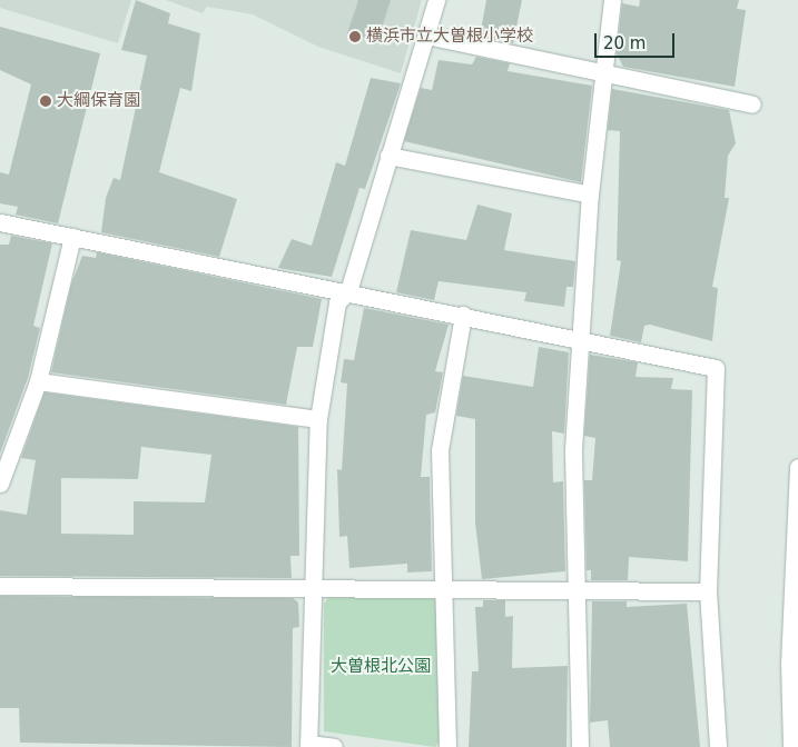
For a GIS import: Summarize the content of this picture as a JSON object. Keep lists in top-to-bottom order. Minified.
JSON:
{"parks":["大曽根北公園"],"places":["横浜市立大曽根小学校","大綱保育園"],"scale_bar":"20 m"}
